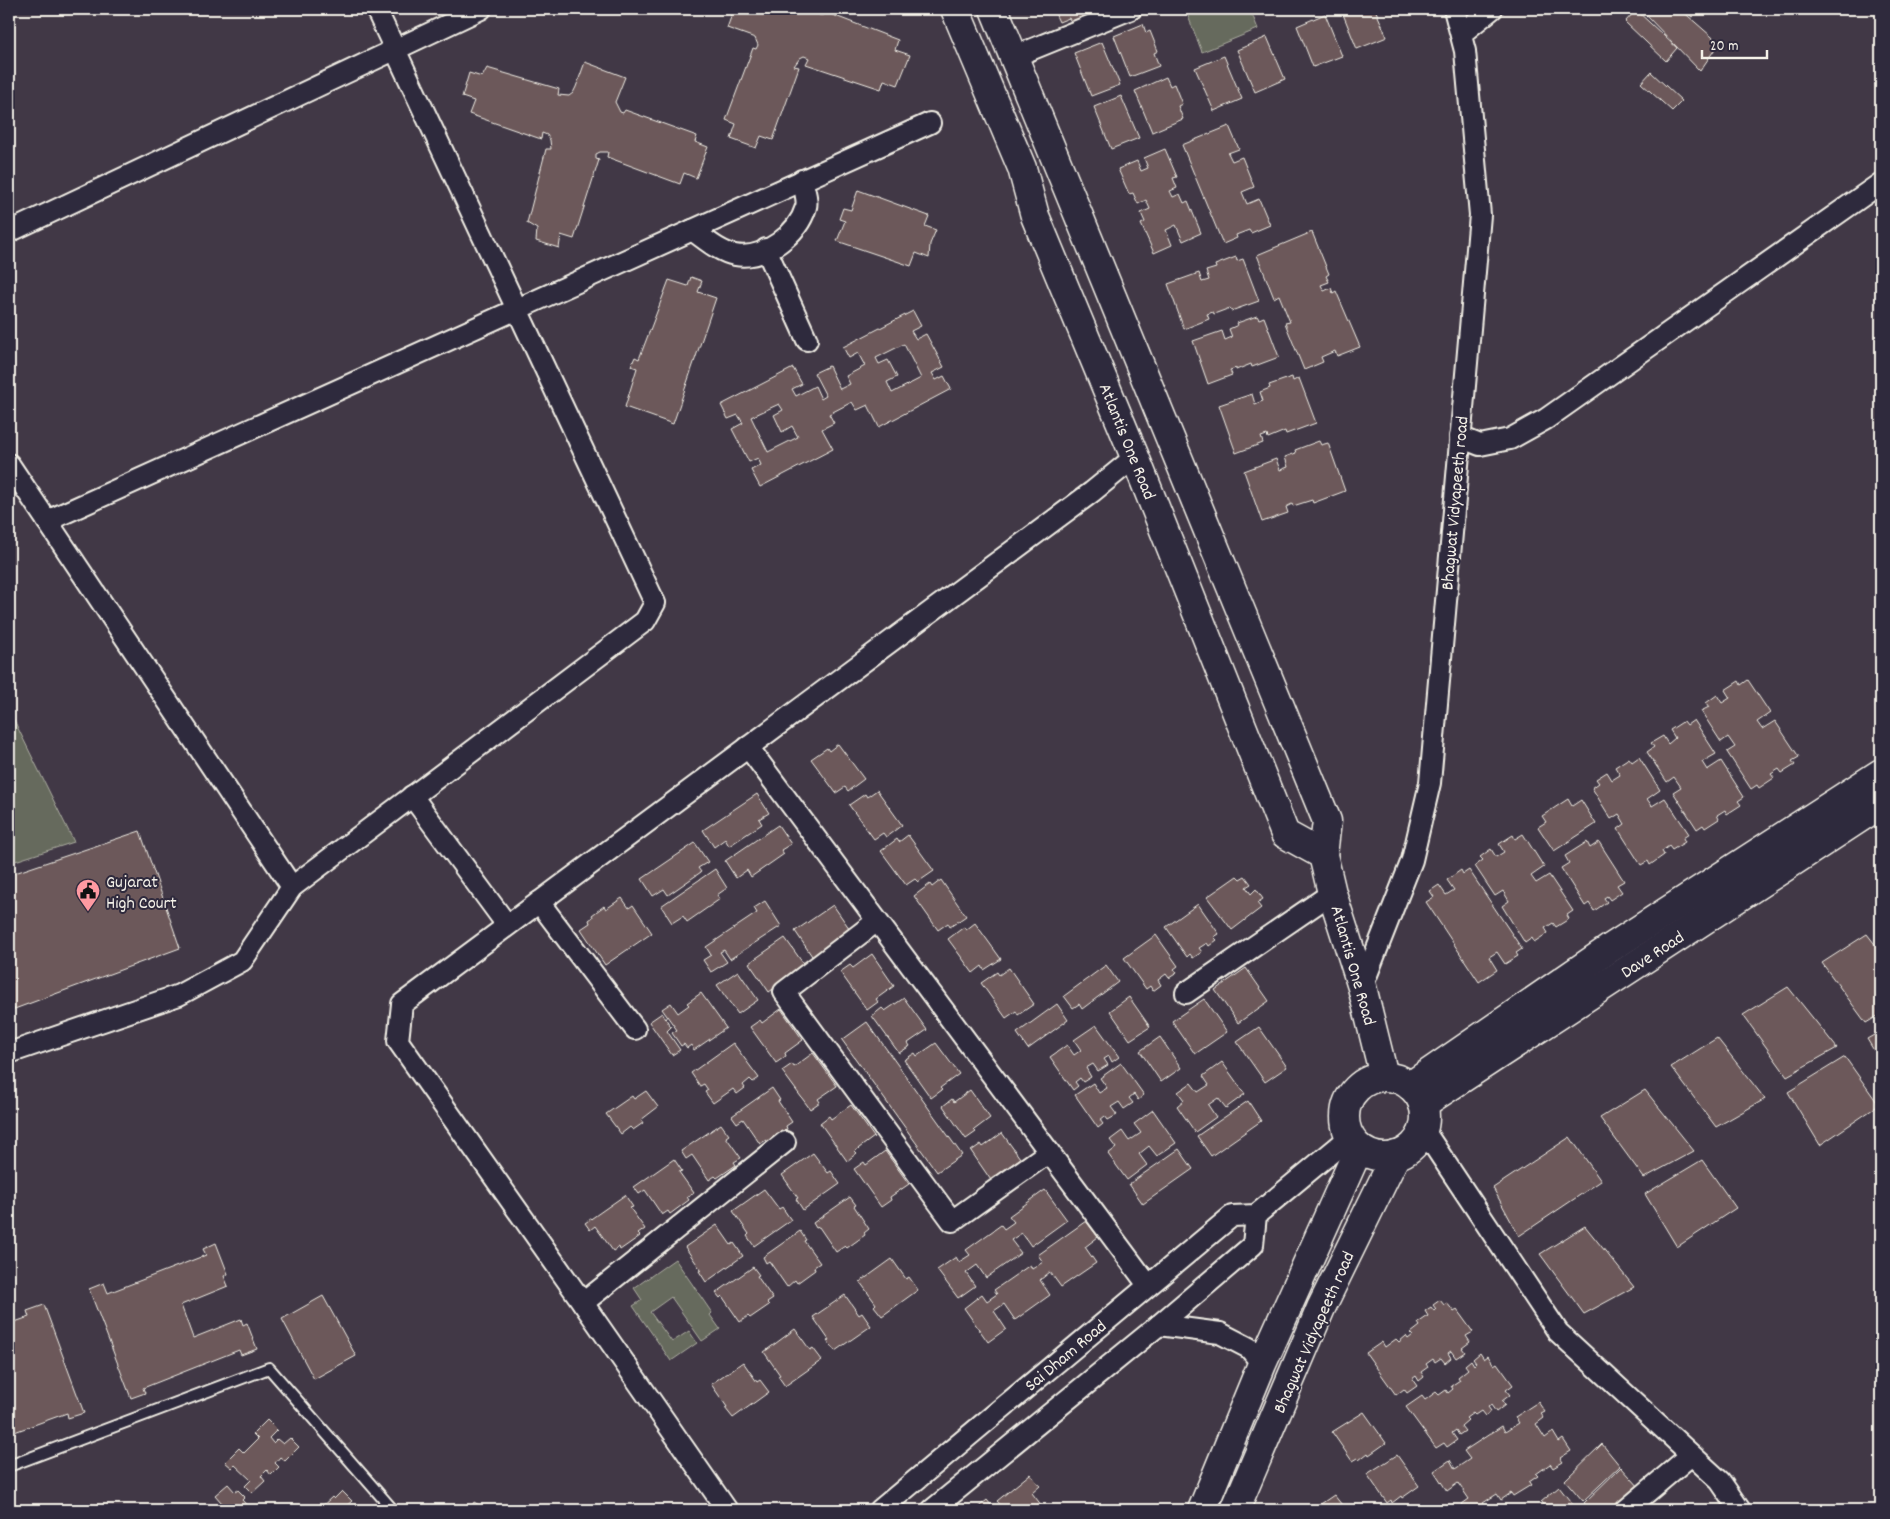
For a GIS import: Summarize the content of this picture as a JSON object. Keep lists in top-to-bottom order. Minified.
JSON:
{"streets":{"street":["Atlantis One Road","Bhagwat Vidyapeeth road","Dave Road","Sai Dham Road"]},"crossings":[["Atlantis One Road","Bhagwat Vidyapeeth road"],["Atlantis One Road","Dave Road"],["Bhagwat Vidyapeeth road","Dave Road"]],"places":{"public building":["Gujarat High Court"]},"scale_bar":"20 m"}
